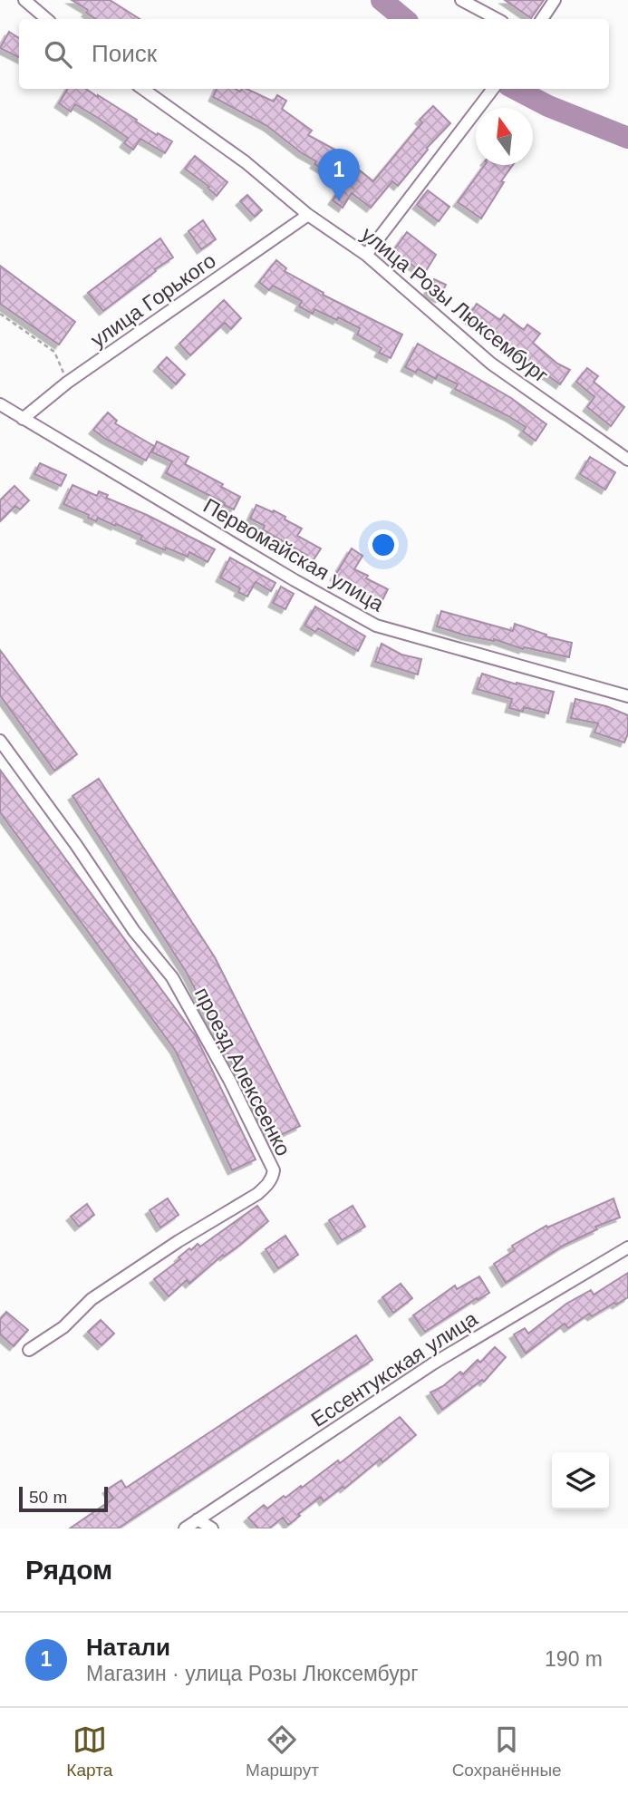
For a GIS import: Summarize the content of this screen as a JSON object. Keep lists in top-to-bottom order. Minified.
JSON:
{"streets":{"street":["улица Горького","улица Розы Люксембург","Первомайская улица","проезд Алексеенко","Ессентукская улица"]},"crossings":[["улица Горького","улица Розы Люксембург"],["улица Горького","Первомайская улица"]],"scale_bar":"50 m","north":"top","page":{"search":"Поиск","pins":"1","scale":"50 m","heading":"Рядом","list":[{"mark":"1","name":"Натали","note":"Магазин · улица Розы Люксембург","value":"190 m"}],"nav":["Карта","Маршрут","Сохранённые"]}}
